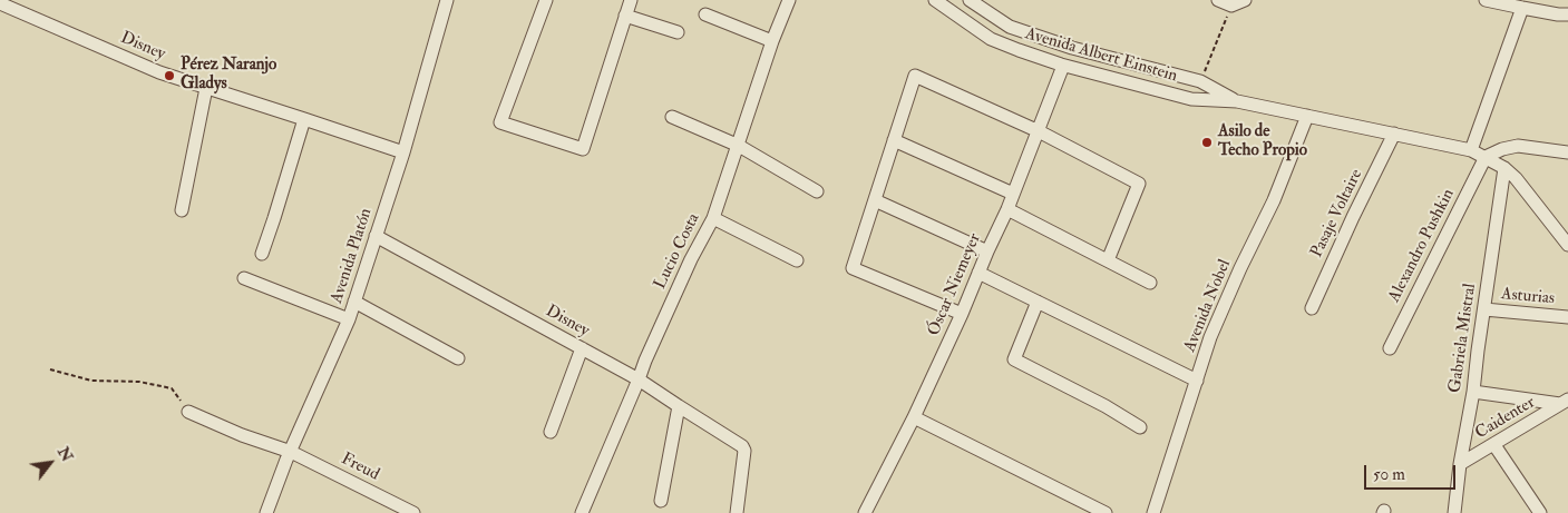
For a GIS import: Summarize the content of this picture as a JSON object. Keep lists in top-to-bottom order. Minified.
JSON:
{"streets":{"street":["Disney","Avenida Albert Einstein","Pasaje Voltaire","Alexandro Pushkin","Lucio Costa","Avenida Platón","Óscar Niemeyer","Asturias","Avenida Nobel","Gabriela Mistral","Caidenter","Freud"]},"crossings":[["Disney","Lucio Costa"],["Disney","Avenida Platón"],["Avenida Albert Einstein","Pasaje Voltaire"],["Avenida Albert Einstein","Alexandro Pushkin"],["Avenida Albert Einstein","Óscar Niemeyer"],["Avenida Albert Einstein","Avenida Nobel"],["Avenida Albert Einstein","Gabriela Mistral"],["Avenida Platón","Freud"],["Asturias","Gabriela Mistral"],["Gabriela Mistral","Caidenter"]],"places":["Pérez Naranjo Gladys","Asilo de Techo Propio"],"scale_bar":"50 m","north":"top right"}
